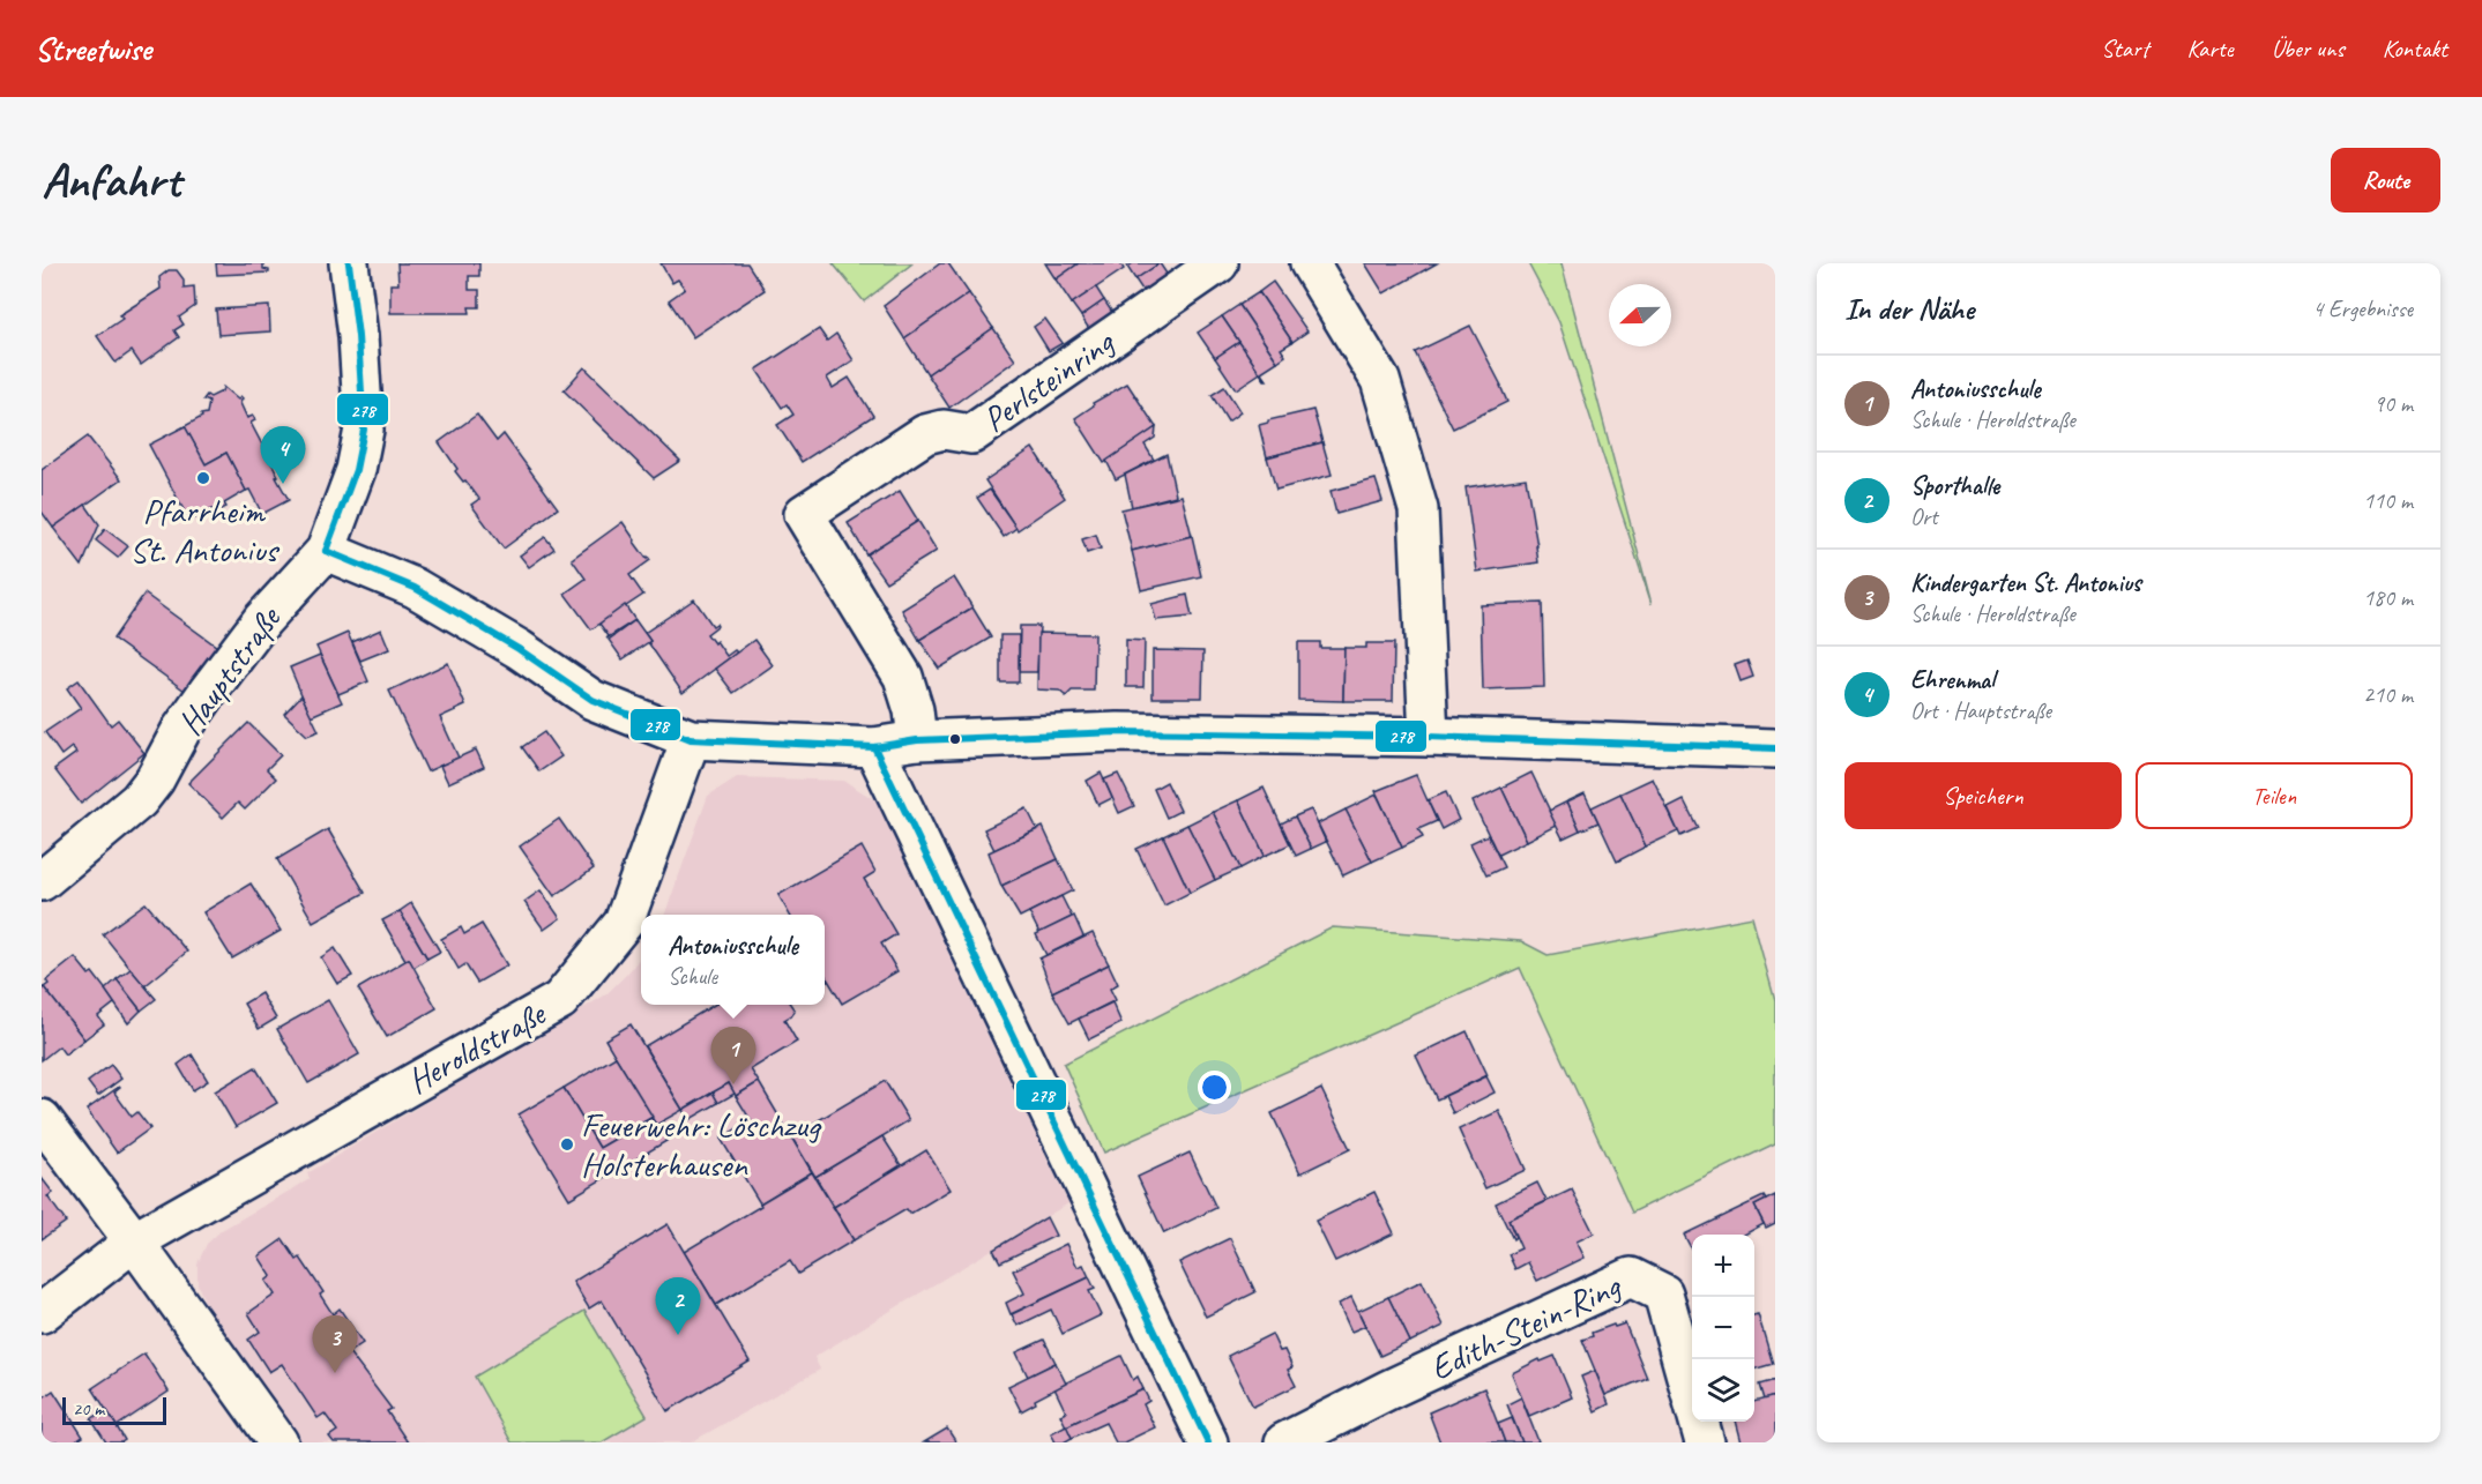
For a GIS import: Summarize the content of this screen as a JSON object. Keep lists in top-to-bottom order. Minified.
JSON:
{"streets":{"street":["Perlsteinring","Hauptstraße","Heroldstraße","Edith-Stein-Ring"]},"places":["Pfarrheim St. Antonius","Feuerwehr: Löschzug Holsterhausen"],"lines":["transit line 278"],"scale_bar":"20 m","north":"left","page":{"header":"Streetwise","nav":["Start","Karte","Über uns","Kontakt"],"buttons":["Route",["Speichern","Teilen"]],"title":"Anfahrt","heading":["In der Nähe","4 Ergebnisse"],"list":[{"mark":"1","name":"Antoniusschule","note":"Schule · Heroldstraße","value":"90 m"},{"mark":"2","name":"Sporthalle","note":"Ort","value":"110 m"},{"mark":"3","name":"Kindergarten St. Antonius","note":"Schule · Heroldstraße","value":"180 m"},{"mark":"4","name":"Ehrenmal","note":"Ort · Hauptstraße","value":"210 m"}],"pins":["4","1","2","3"],"popup":["Antoniusschule","Schule"],"map_buttons":["+","−"],"scale":"20 m"}}
